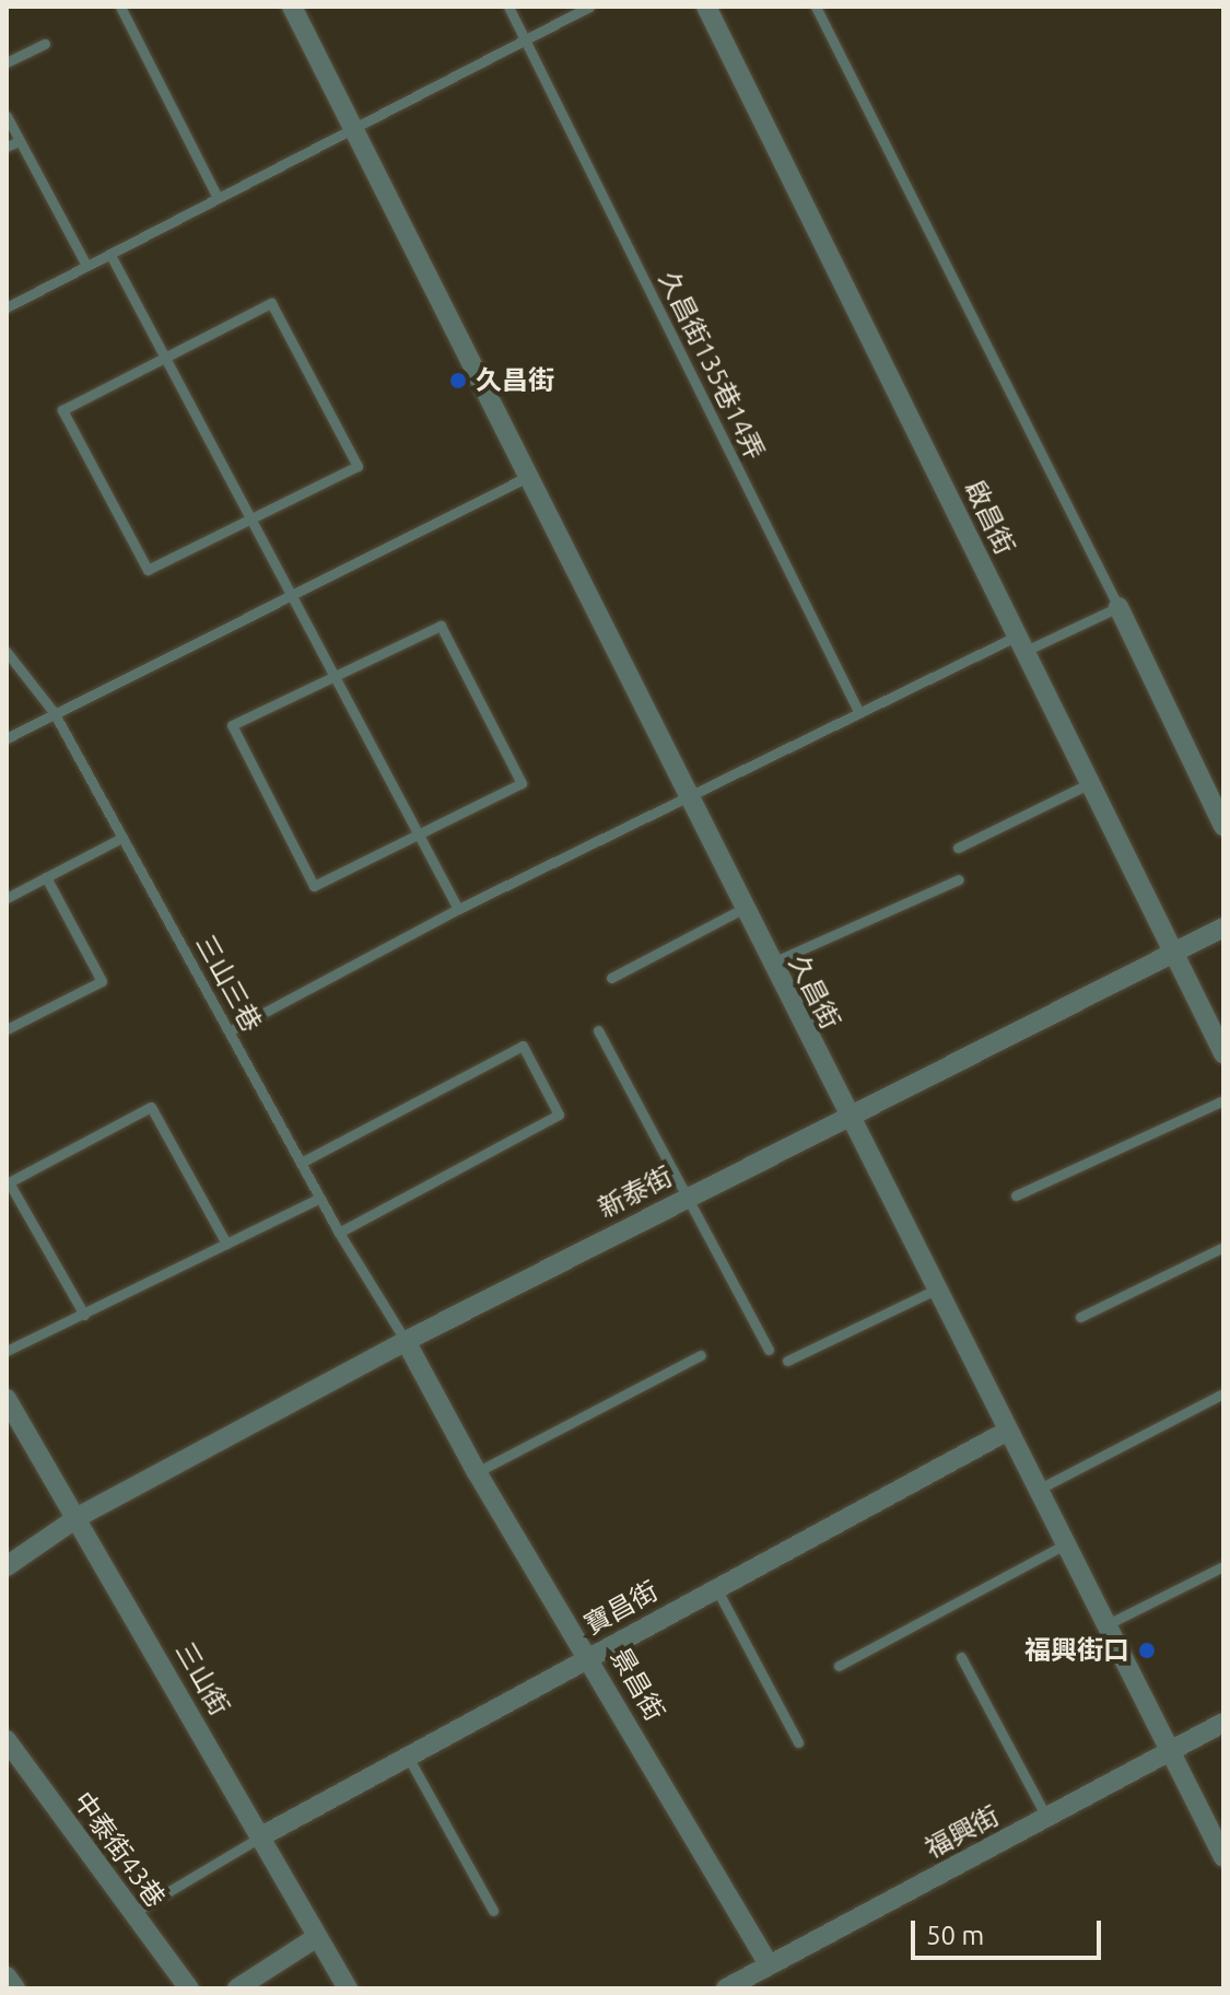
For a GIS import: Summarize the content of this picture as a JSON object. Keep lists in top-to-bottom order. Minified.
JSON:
{"streets":{"street":["啟昌街","久昌街","新泰街","寶昌街","三山街","景昌街","福興街","中泰街43巷"],"lane":["久昌街135巷14弄","三山三巷"]},"crossings":[["啟昌街","新泰街"],["三山三巷","新泰街"],["三山三巷","景昌街"],["久昌街","新泰街"],["久昌街","寶昌街"],["久昌街","福興街"],["新泰街","三山街"],["新泰街","景昌街"],["寶昌街","三山街"],["寶昌街","景昌街"],["景昌街","福興街"]],"places":["久昌街","福興街口"],"scale_bar":"50 m"}
